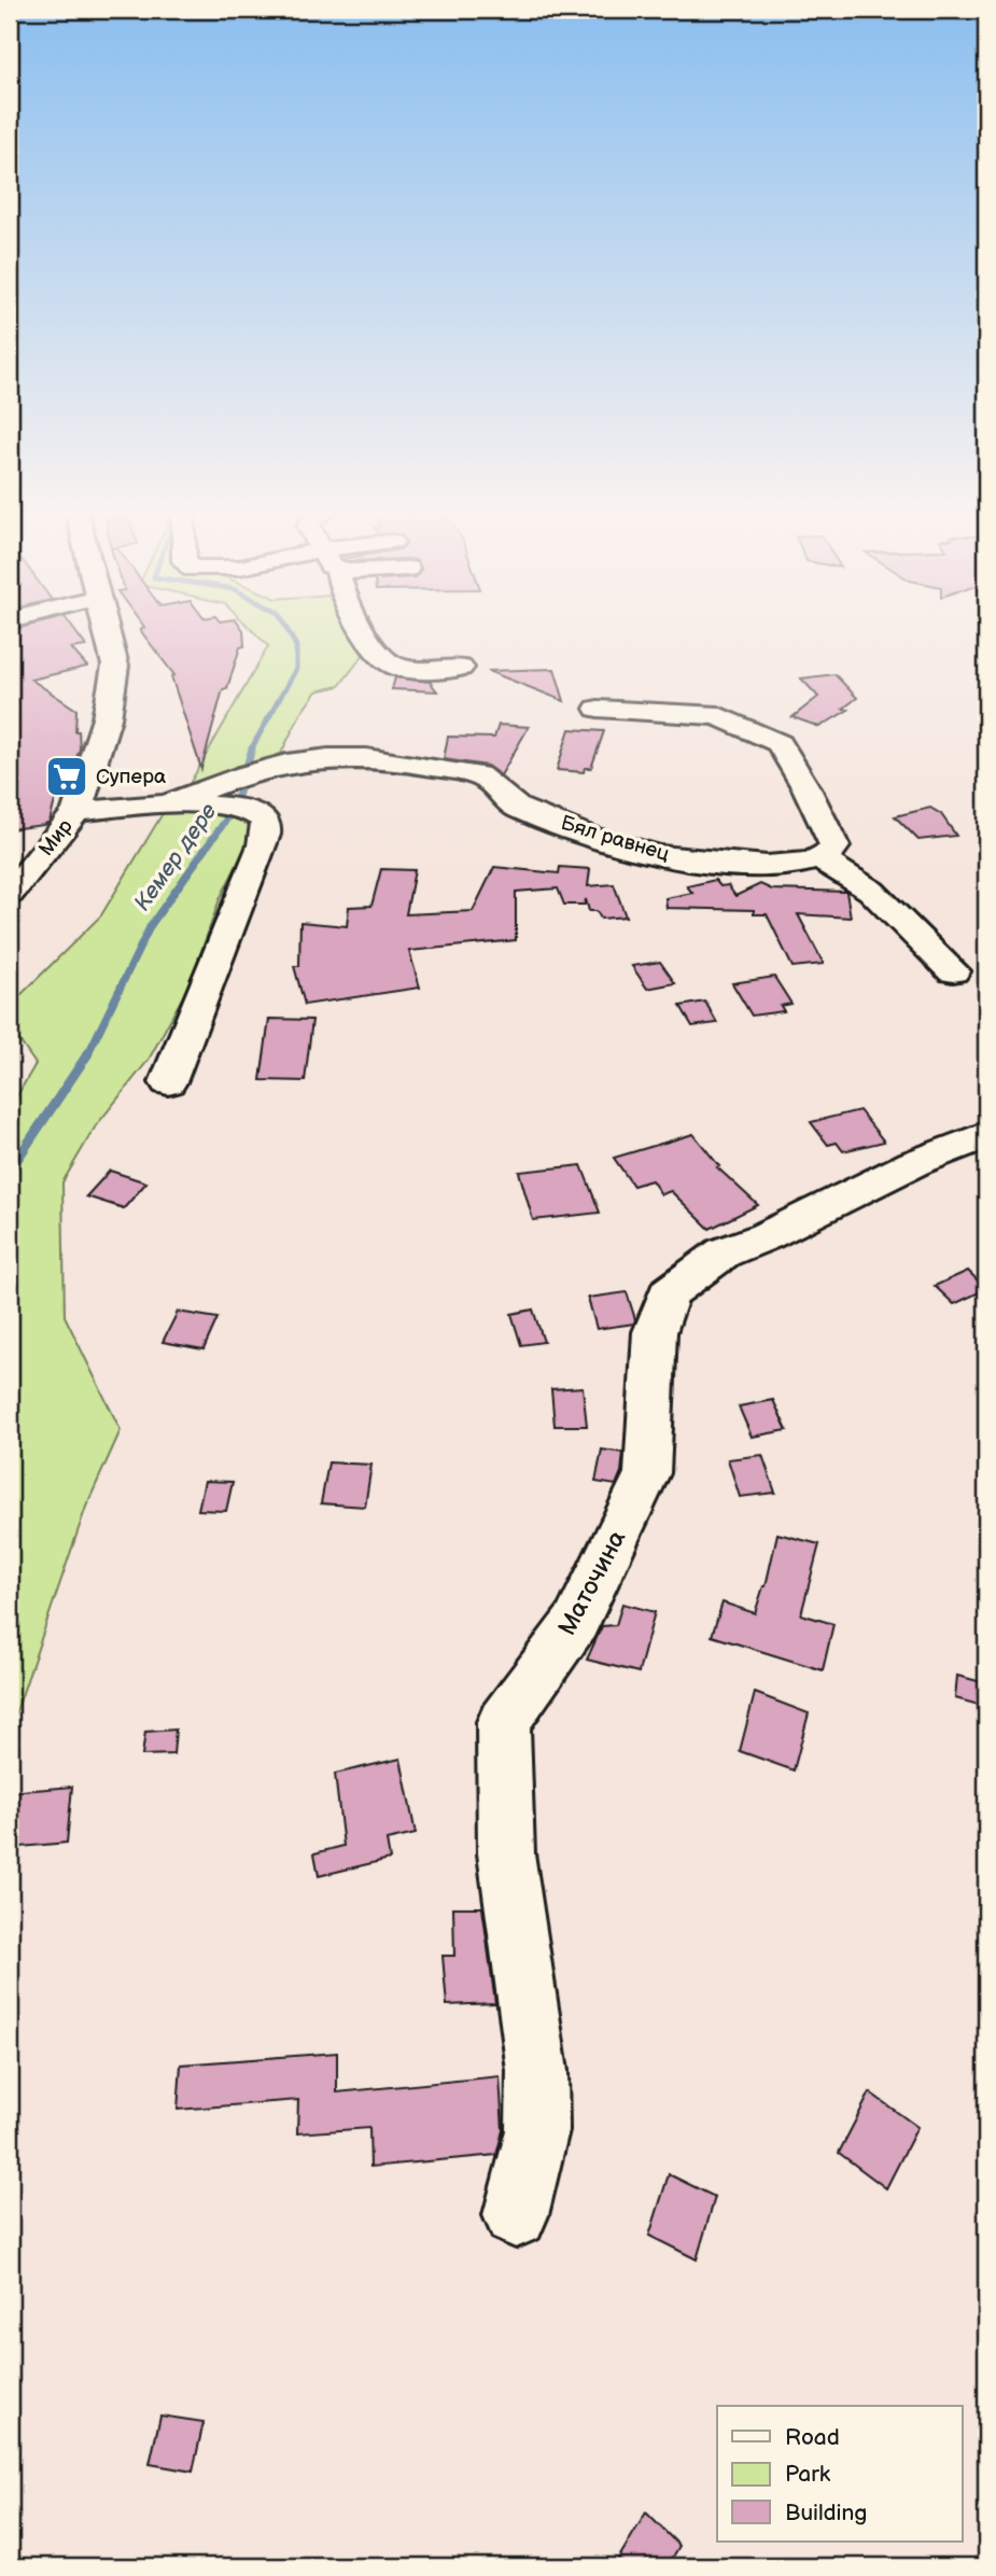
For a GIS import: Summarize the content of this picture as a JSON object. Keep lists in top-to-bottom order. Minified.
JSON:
{"streets":{"street":["Мир","Бял равнец","Маточина"]},"water":["Кемер дере"],"places":{"supermarket":["Супера"]},"legend":["Road","Park","Building"]}
